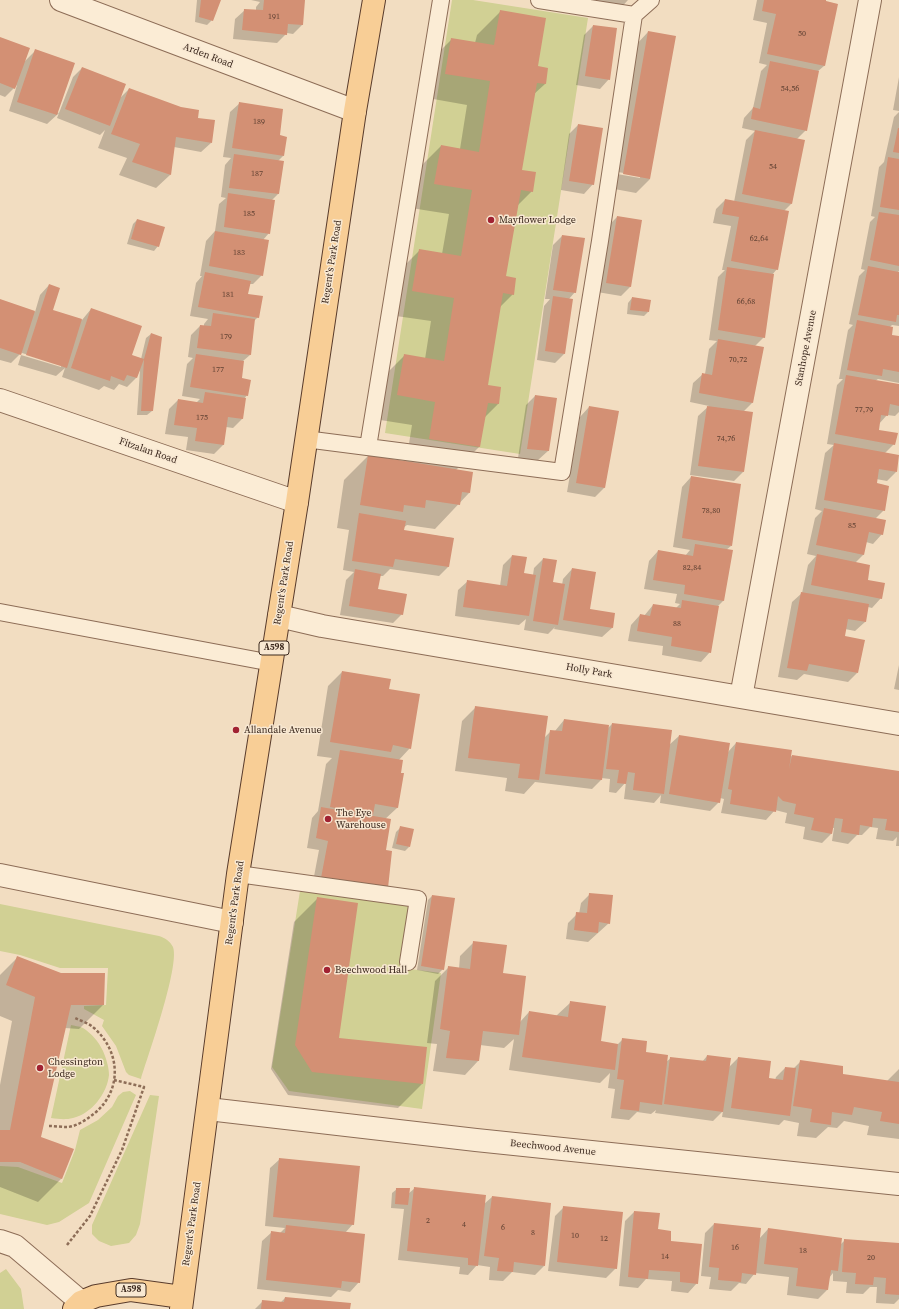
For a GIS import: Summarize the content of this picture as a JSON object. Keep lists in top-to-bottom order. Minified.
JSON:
{"streets":{"main road":["Regent's Park Road","A598"],"street":["Arden Road","Stanhope Avenue","Fitzalan Road","Holly Park","Beechwood Avenue"]},"crossings":[["Arden Road","Regent's Park Road"],["Regent's Park Road","Fitzalan Road"],["Regent's Park Road","A598"],["Regent's Park Road","Holly Park"],["Regent's Park Road","Beechwood Avenue"],["Stanhope Avenue","Holly Park"]],"places":["Mayflower Lodge","Allandale Avenue","The Eye Warehouse","Beechwood Hall","Chessington Lodge"],"house_numbers":["191","50","54,56","189","54","187","185","62,64","183","181","66,68","179","70,72","177","77,79","175","74,76","78,80","85","82,84","88","2","4","6","8","10","12","16","18","14","20"]}
